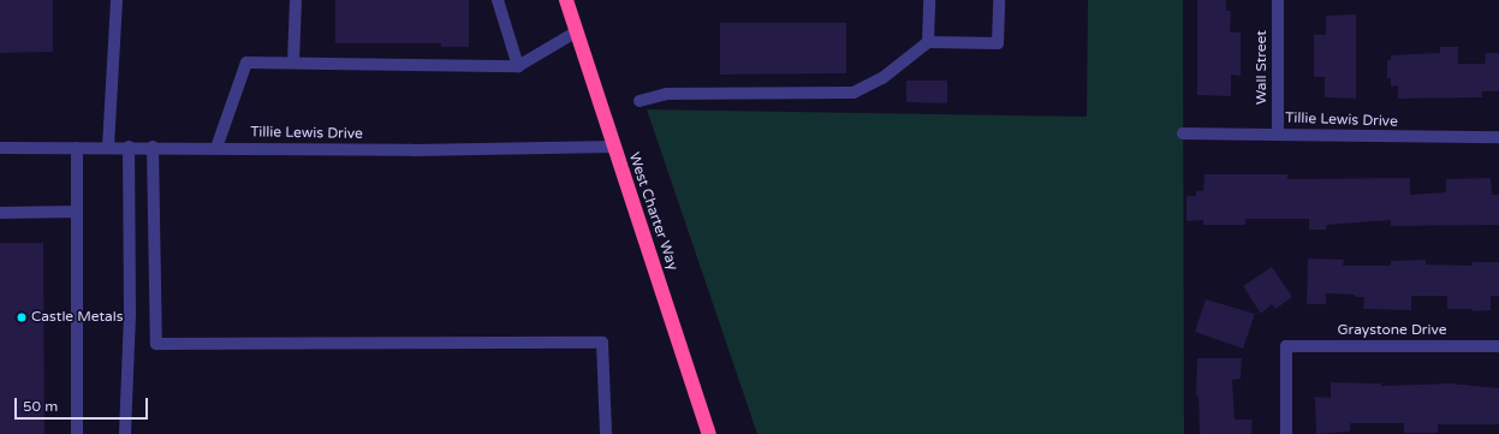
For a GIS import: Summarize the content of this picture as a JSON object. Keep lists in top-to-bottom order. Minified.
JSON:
{"streets":{"highway":["West Charter Way"],"street":["Wall Street","Tillie Lewis Drive","Graystone Drive"]},"crossings":[["Wall Street","Tillie Lewis Drive"],["Tillie Lewis Drive","West Charter Way"]],"places":["Castle Metals"],"scale_bar":"50 m"}
